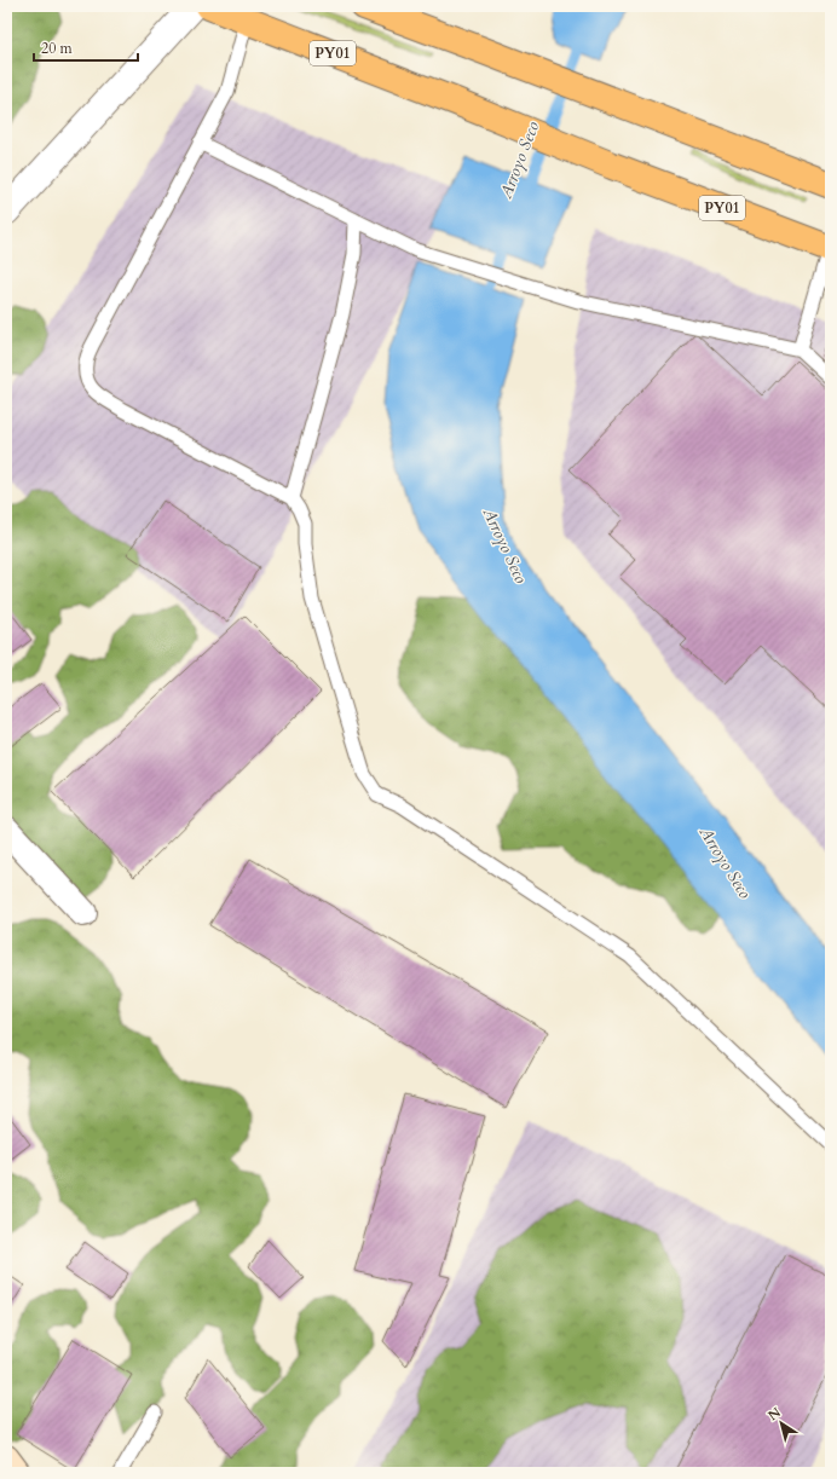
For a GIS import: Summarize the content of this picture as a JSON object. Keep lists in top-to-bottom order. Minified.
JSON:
{"streets":{"highway":["PY01"]},"water":["Arroyo Seco"],"scale_bar":"20 m","north":"top left"}
